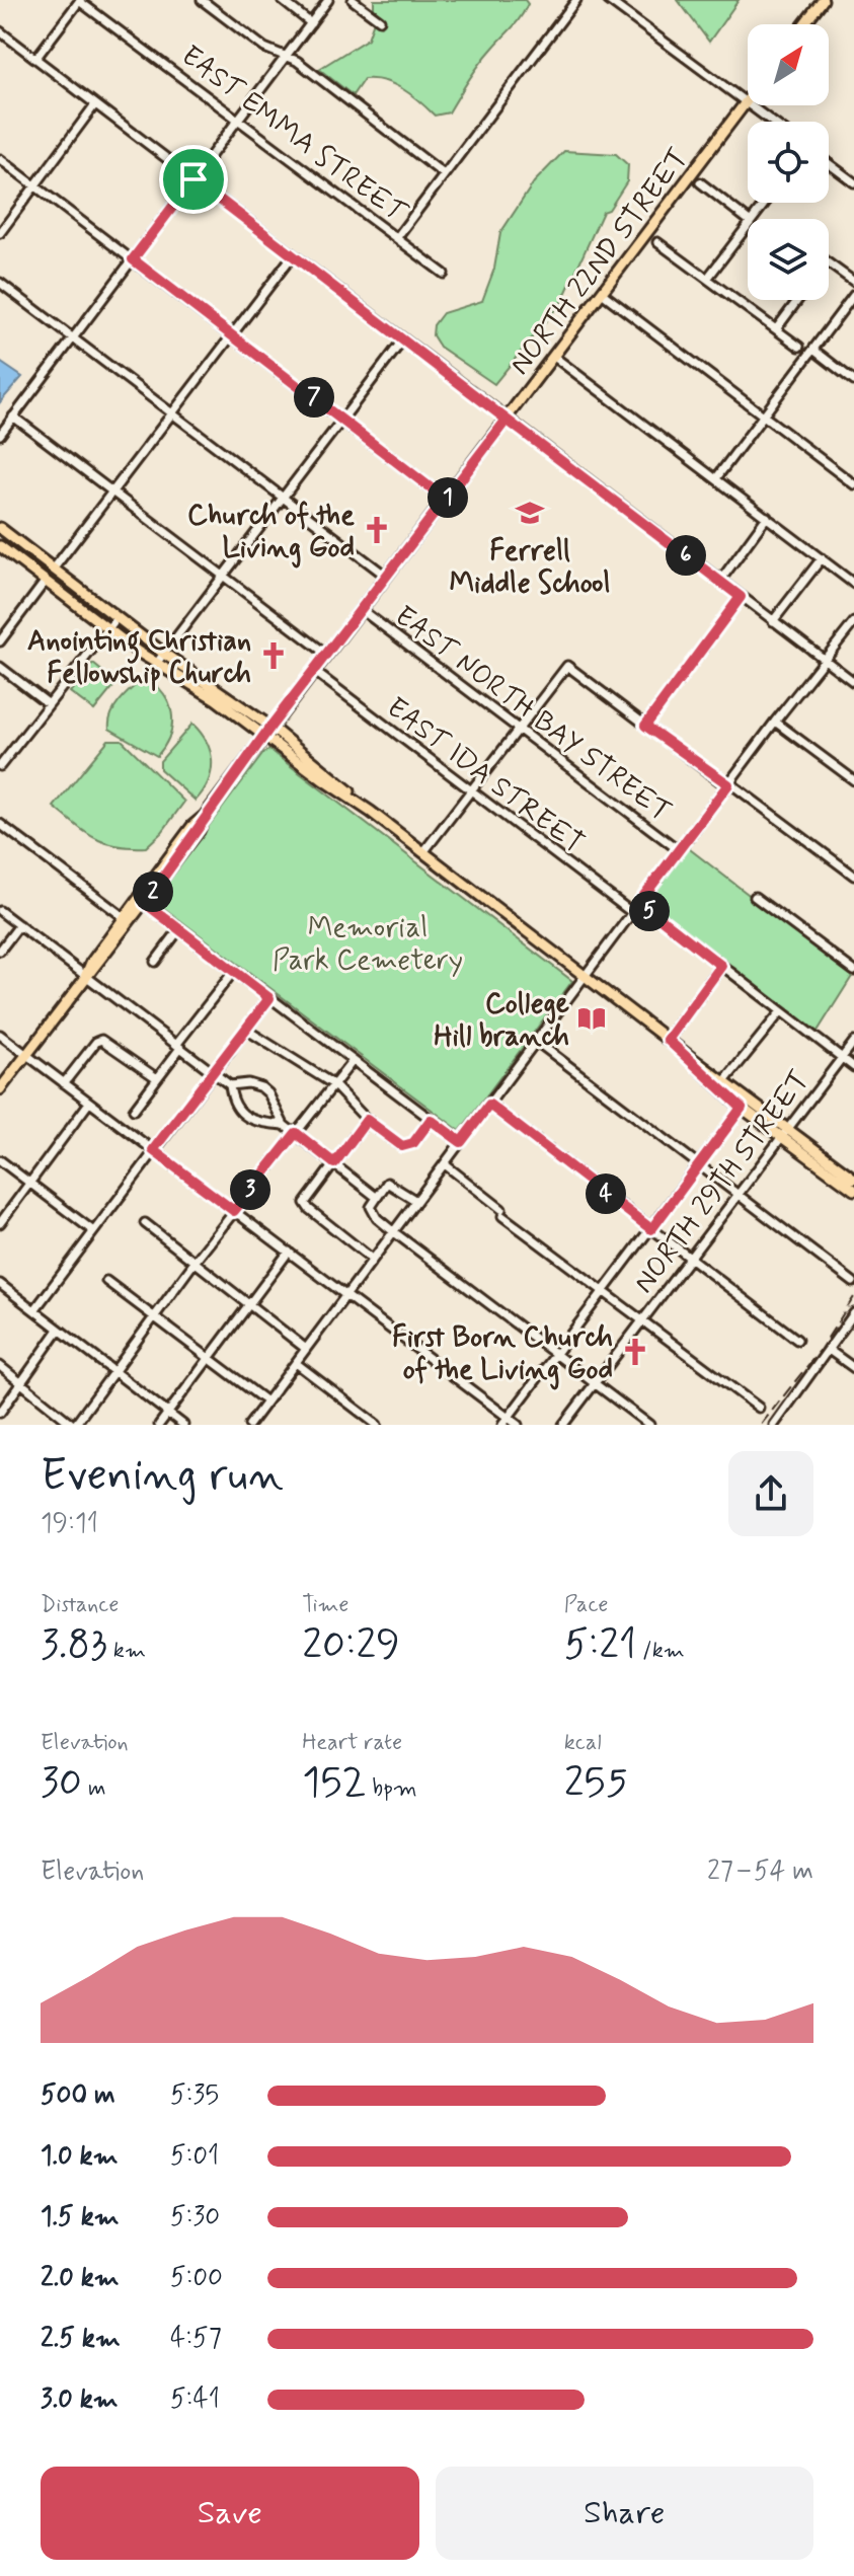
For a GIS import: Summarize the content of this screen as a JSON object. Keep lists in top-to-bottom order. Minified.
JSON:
{"streets":{"main road":["NORTH 22ND STREET"],"street":["EAST EMMA STREET","EAST NORTH BAY STREET","EAST IDA STREET","NORTH 29TH STREET"]},"crossings":[["NORTH 22ND STREET","EAST NORTH BAY STREET"],["NORTH 22ND STREET","EAST IDA STREET"]],"parks":["Memorial Park Cemetery"],"places":{"school or university":["Ferrell Middle School"],"church":["Church of the Living God","Anointing Christian Fellowship Church","First Born Church of the Living God"],"library":["College Hill branch"]},"north":"top right","page":{"pins":["7","1","6","2","5","3","4"],"heading":["Evening run","19:11"],"stats":[["Distance","3.83 km"],["Time","20:29"],["Pace","5:21 /km"],["Elevation","30 m"],["Heart rate","152 bpm"],["kcal","255"]],"chart":["Elevation","27–54 m"],"list":[{"name":"500 m","note":"5:35"},{"name":"1.0 km","note":"5:01"},{"name":"1.5 km","note":"5:30"},{"name":"2.0 km","note":"5:00"},{"name":"2.5 km","note":"4:57"},{"name":"3.0 km","note":"5:41"}],"buttons":["Save","Share"]}}
